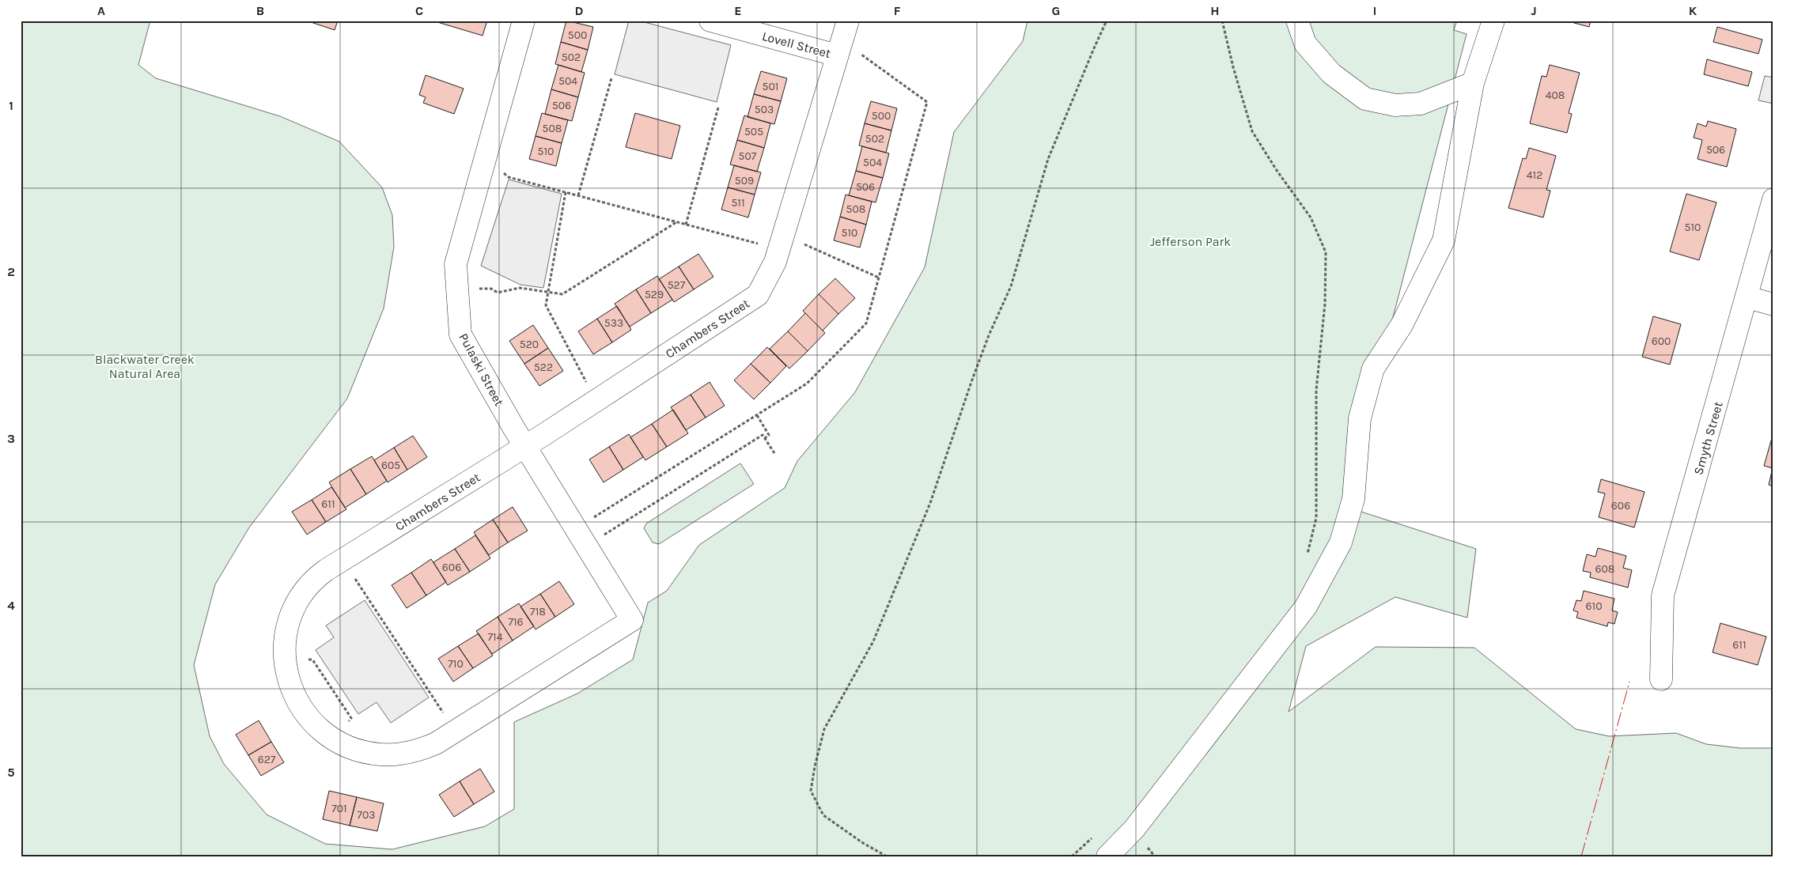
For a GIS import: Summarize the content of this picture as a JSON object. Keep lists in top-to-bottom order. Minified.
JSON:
{"streets":{"street":["Lovell Street","Chambers Street","Pulaski Street","Smyth Street"]},"crossings":[["Lovell Street","Chambers Street"],["Chambers Street","Pulaski Street"]],"parks":["Jefferson Park","Blackwater Creek Natural Area"],"house_numbers":["500","502","504","501","408","506","503","500","508","505","502","506","510","507","504","412","509","506","511","508","510","510","527","529","533","600","520","522","605","611","606","606","608","610","718","716","714","611","710","627","701","703"],"grid":{"columns":["A","B","C","D","E","F","G","H","I","J","K"],"rows":["1","2","3","4","5"]}}
